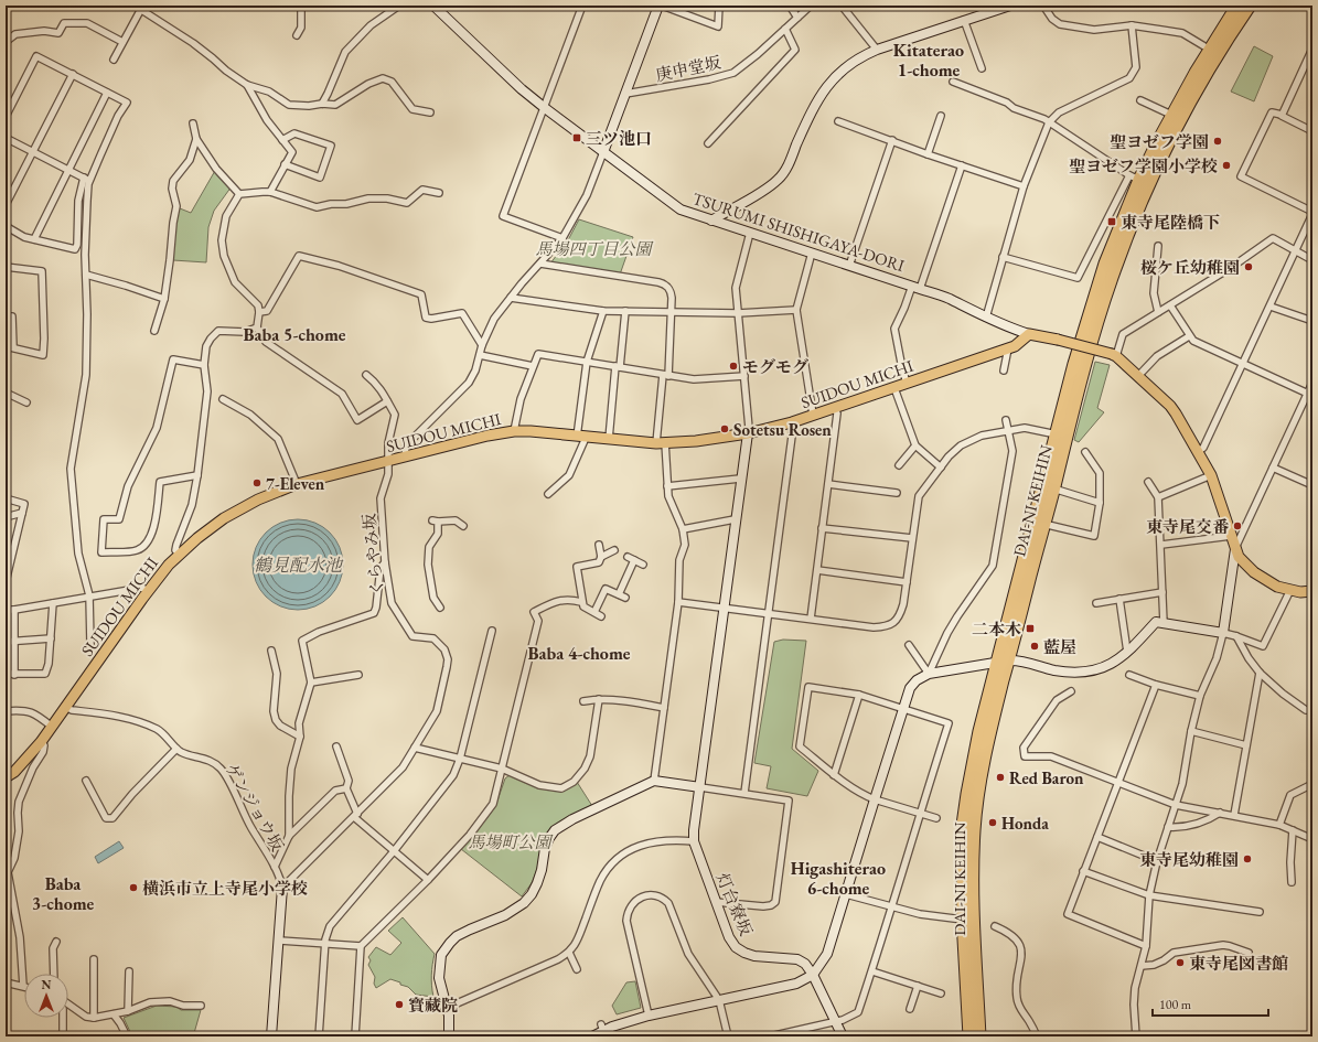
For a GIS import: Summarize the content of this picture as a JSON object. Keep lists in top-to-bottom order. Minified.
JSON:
{"streets":{"highway":["DAI-NI KEIHIN"],"main road":["TSURUMI SHISHIGAYA-DORI","SUIDOU MICHI"],"street":["庚申堂坂","くらやみ坂","ゲンジョウ坂","灯台寮坂"]},"crossings":[["TSURUMI SHISHIGAYA-DORI","SUIDOU MICHI"],["SUIDOU MICHI","くらやみ坂"],["SUIDOU MICHI","ゲンジョウ坂"]],"districts":["Kitaterao 1-chome","Baba 5-chome","Baba 4-chome","Higashiterao 6-chome","Baba 3-chome"],"water":["鶴見配水池"],"parks":["馬場四丁目公園","馬場町公園"],"places":{"transit":["三ツ池口","東寺尾陸橋下","二本木"],"other":["聖ヨゼフ学園","聖ヨゼフ学園小学校","桜ケ丘幼稚園","モグモグ","Sotetsu Rosen","7-Eleven","東寺尾交番","藍屋","Red Baron","Honda","東寺尾幼稚園","横浜市立上寺尾小学校","東寺尾図書館","寳藏院"]},"scale_bar":"100 m","north":"top"}
